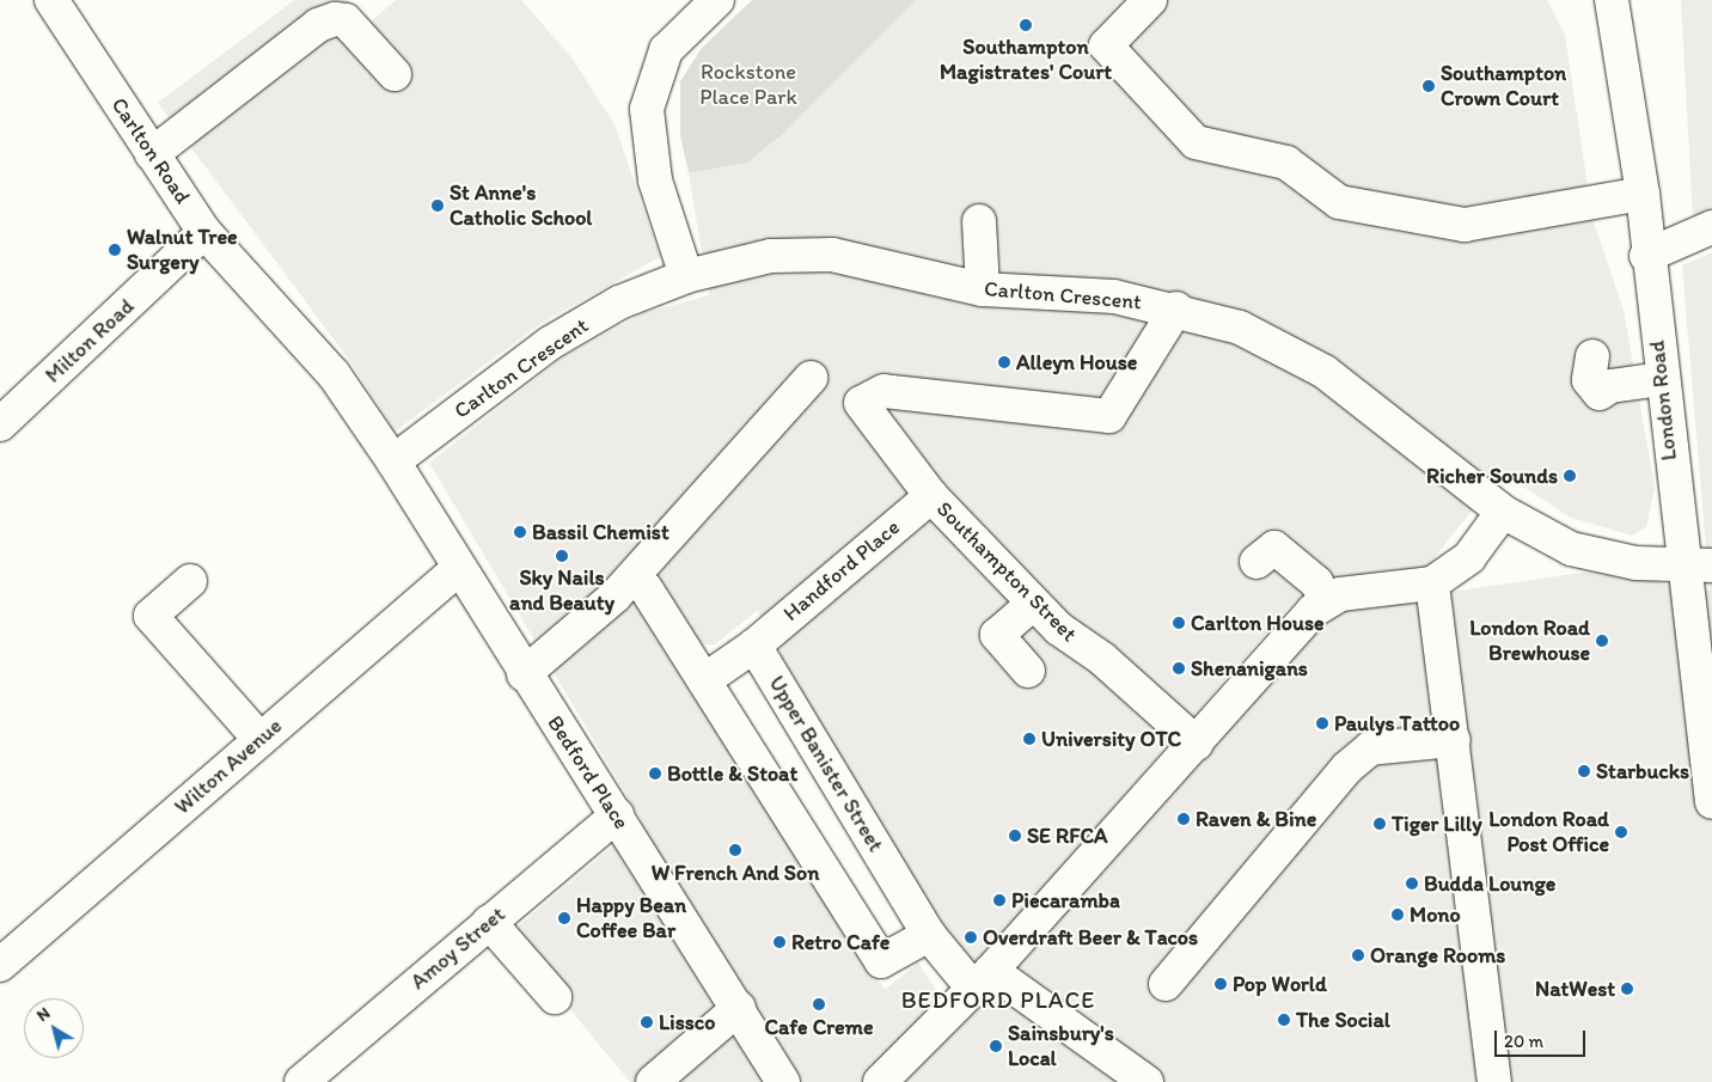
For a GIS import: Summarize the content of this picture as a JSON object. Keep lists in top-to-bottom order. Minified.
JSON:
{"streets":{"street":["Carlton Road","Carlton Crescent","Milton Road","London Road","Handford Place","Southampton Street","Upper Banister Street","Wilton Avenue","Bedford Place","Amoy Street"]},"crossings":[["Carlton Road","Carlton Crescent"],["Carlton Road","Milton Road"],["Carlton Road","Bedford Place"],["Carlton Crescent","London Road"],["Carlton Crescent","Southampton Street"],["Carlton Crescent","Bedford Place"],["Handford Place","Southampton Street"],["Handford Place","Upper Banister Street"],["Wilton Avenue","Bedford Place"],["Bedford Place","Amoy Street"]],"districts":["BEDFORD PLACE"],"parks":["Rockstone Place Park"],"places":["Southampton Magistrates' Court","Southampton Crown Court","St Anne's Catholic School","Walnut Tree Surgery","Alleyn House","Richer Sounds","Bassil Chemist","Sky Nails and Beauty","Carlton House","London Road Brewhouse","Shenanigans","Paulys Tattoo","University OTC","Starbucks","Bottle & Stoat","Raven & Bine","Tiger Lilly","London Road Post Office","SE RFCA","W French And Son","Budda Lounge","Piecaramba","Mono","Happy Bean Coffee Bar","Overdraft Beer & Tacos","Retro Cafe","Orange Rooms","Pop World","NatWest","Cafe Creme","The Social","Lissco","Sainsbury's Local"],"scale_bar":"20 m","north":"top left"}
